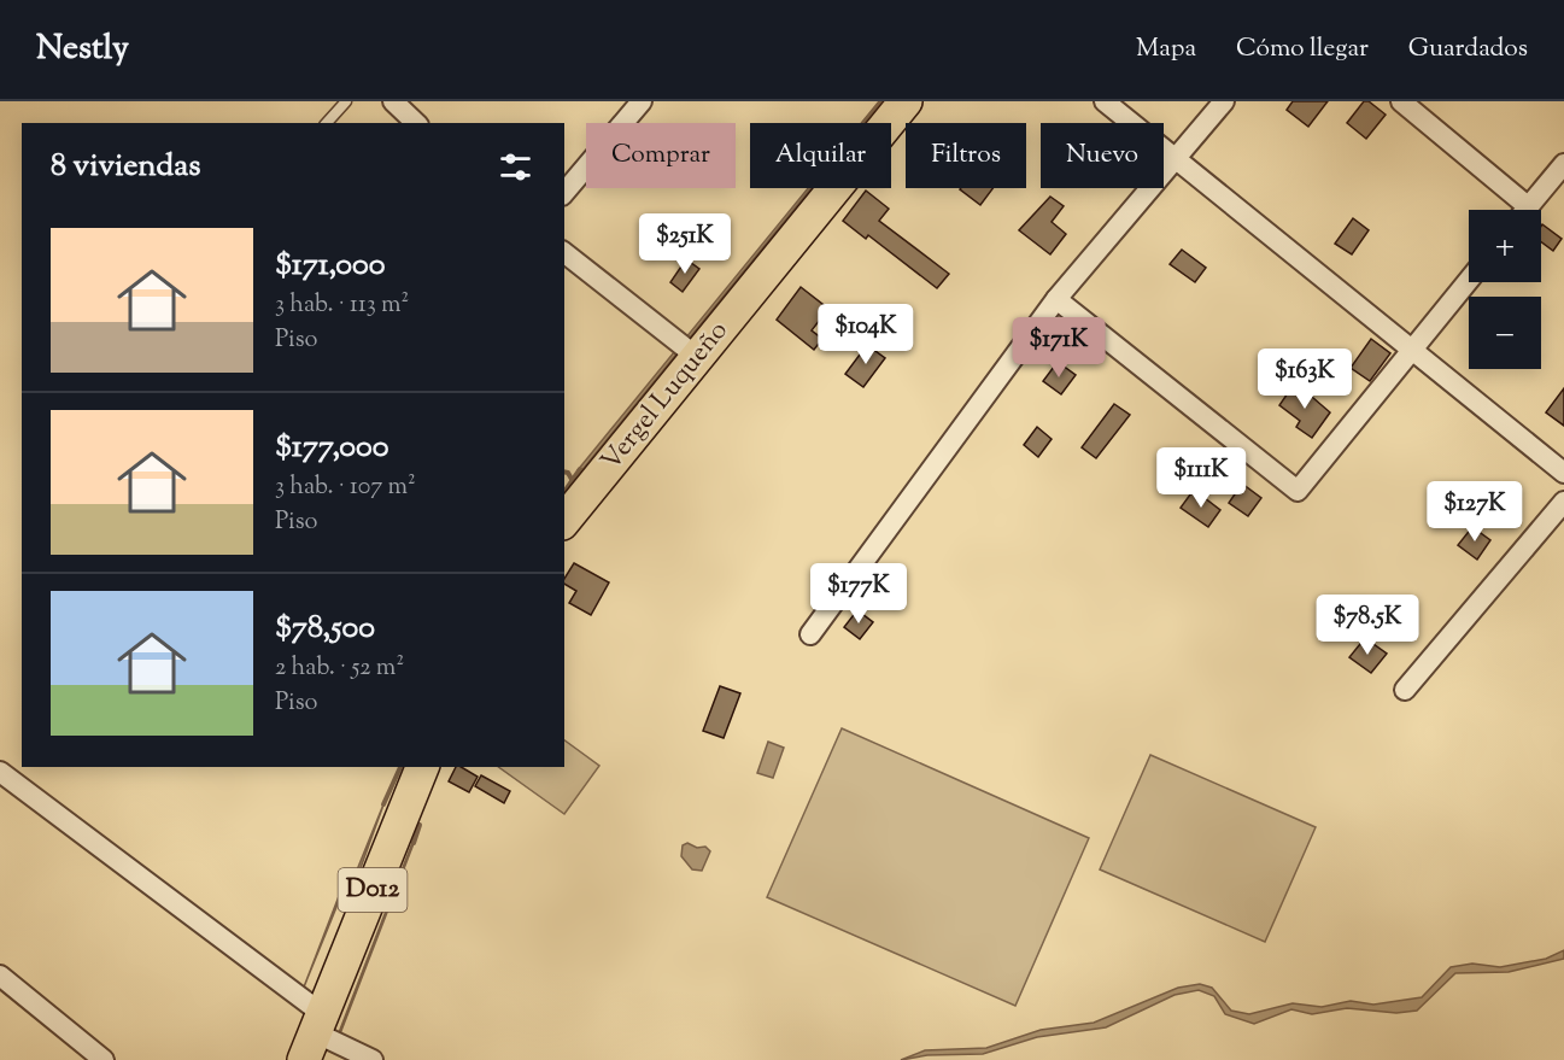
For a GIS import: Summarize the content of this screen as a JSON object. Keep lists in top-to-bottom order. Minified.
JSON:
{"streets":{"main road":["Vergel Luqueño","D012"]},"page":{"header":"Nestly","nav":["Mapa","Cómo llegar","Guardados"],"chip":["Comprar","Alquilar","Filtros","Nuevo"],"heading":"8 viviendas","map_buttons":["+","−"],"list":[{"name":"$171,000","note":"3 hab. · 113 m² · Piso"},{"name":"$177,000","note":"3 hab. · 107 m² · Piso"},{"name":"$78,500","note":"2 hab. · 52 m² · Piso"}],"price":["$251K","$104K","$171K","$163K","$111K","$127K","$177K","$78.5K"]}}
